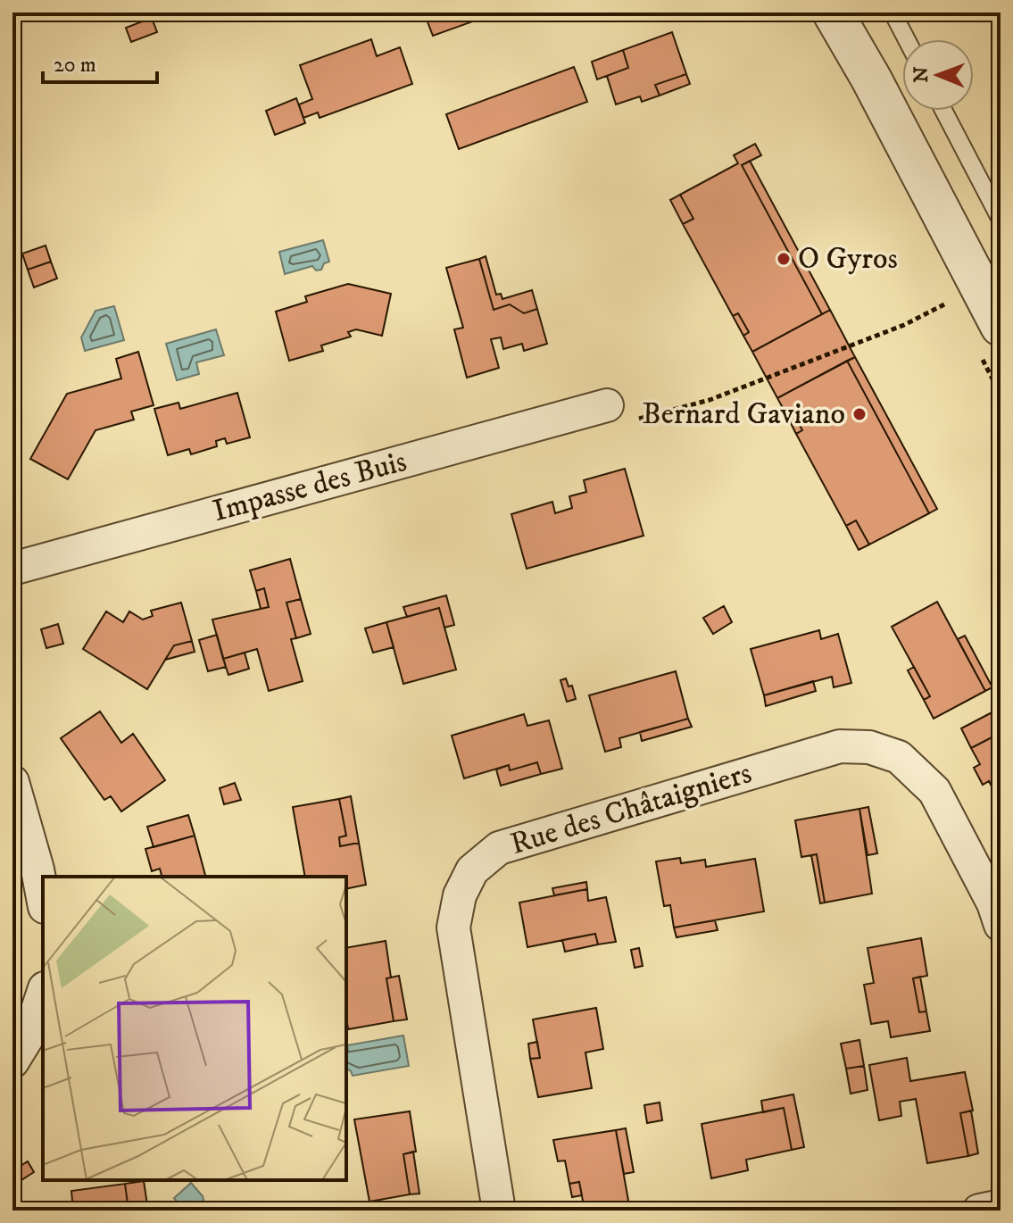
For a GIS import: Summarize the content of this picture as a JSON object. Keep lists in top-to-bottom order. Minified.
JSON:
{"streets":{"street":["Impasse des Buis","Rue des Châtaigniers"]},"places":["O Gyros","Bernard Gaviano"],"scale_bar":"20 m","north":"left"}
